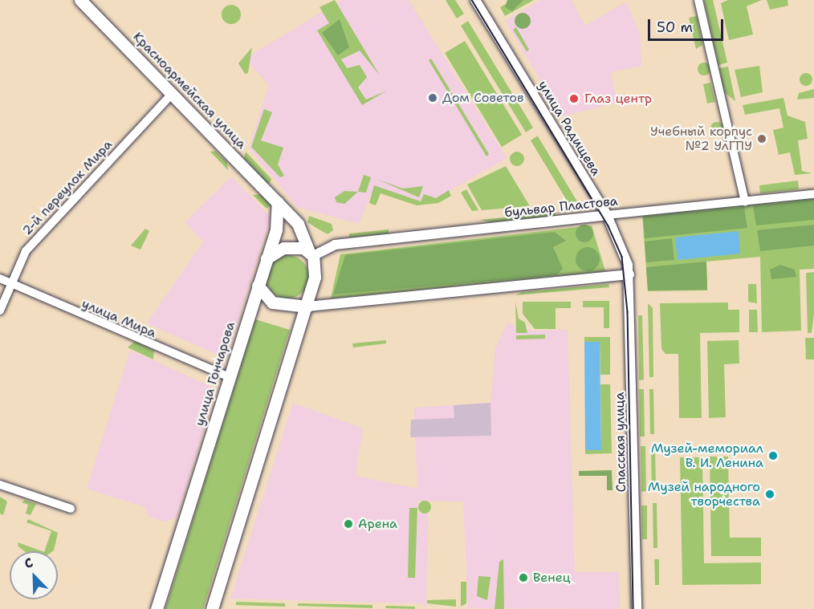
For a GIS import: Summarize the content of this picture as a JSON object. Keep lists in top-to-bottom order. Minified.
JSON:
{"streets":{"main road":["Красноармейская улица","улица Гончарова"],"street":["улица Радищева","2-й переулок Мира","бульвар Пластова","улица Мира","Спасская улица"]},"crossings":[["Красноармейская улица","2-й переулок Мира"],["Красноармейская улица","улица Гончарова"],["улица Радищева","бульвар Пластова"],["улица Радищева","Спасская улица"],["2-й переулок Мира","улица Мира"],["бульвар Пластова","улица Гончарова"],["улица Мира","улица Гончарова"]],"places":["Дом Советов","Глаз центр","Учебный корпус №2 УлГПУ","Музей-мемориал В. И. Ленина","Музей народного творчества","Арена","Венец"],"scale_bar":"50 m","north":"top left"}
